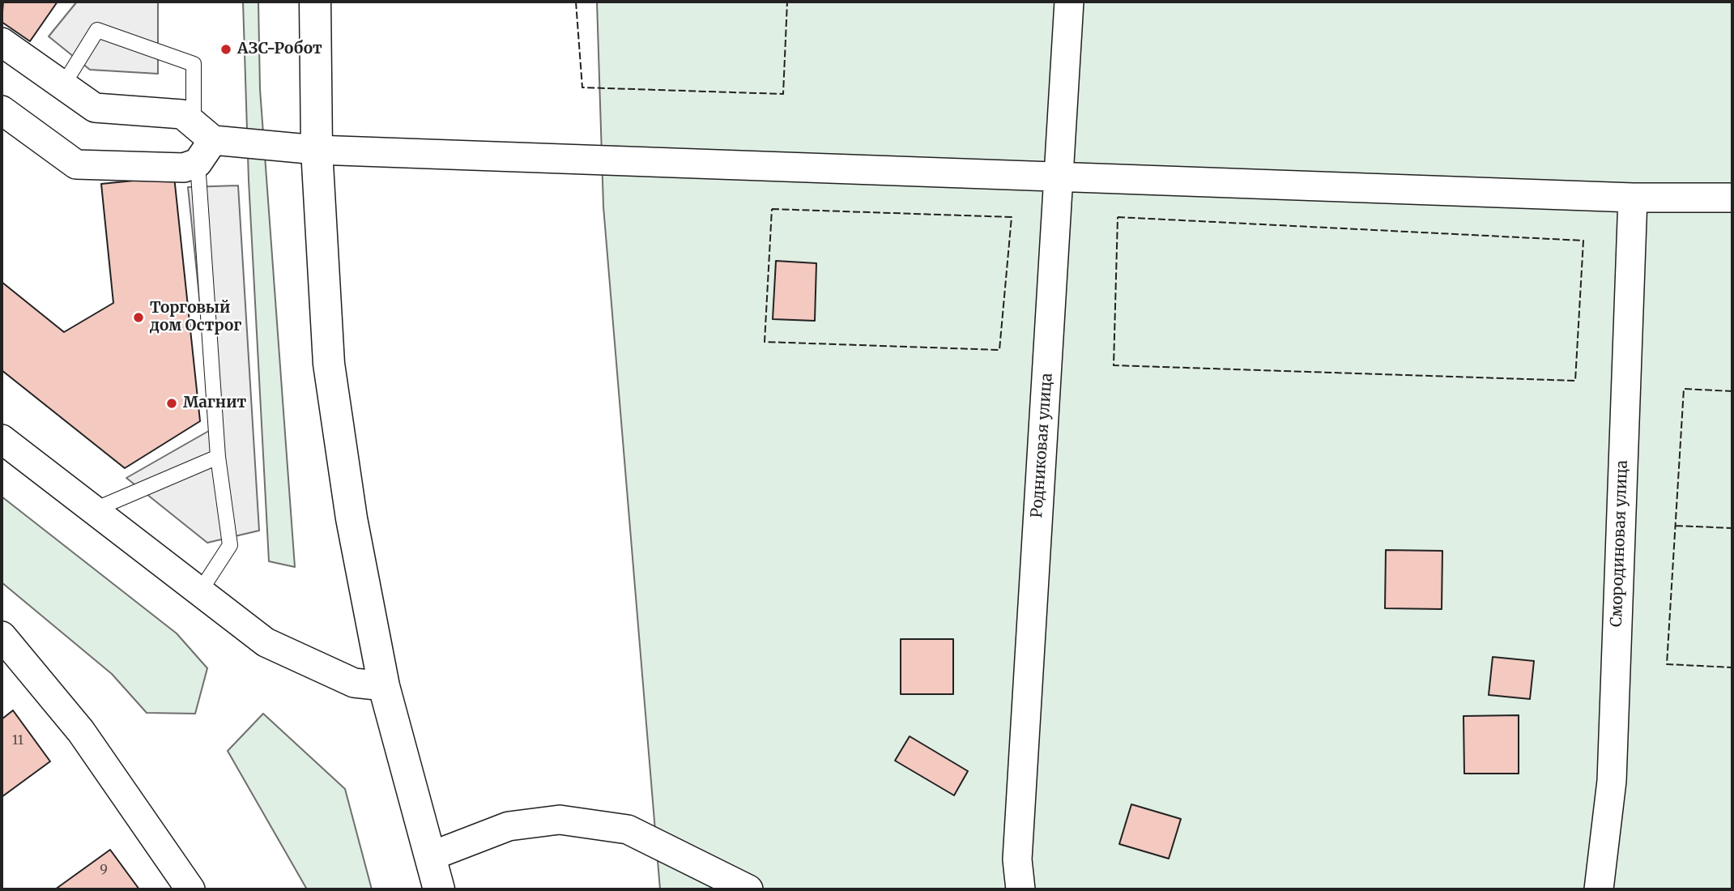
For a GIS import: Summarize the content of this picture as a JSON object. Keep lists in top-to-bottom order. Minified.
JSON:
{"streets":{"street":["Родниковая улица","Смородиновая улица"]},"places":["АЗС-Робот","Торговый дом Острог","Магнит"],"house_numbers":["11","9"]}
